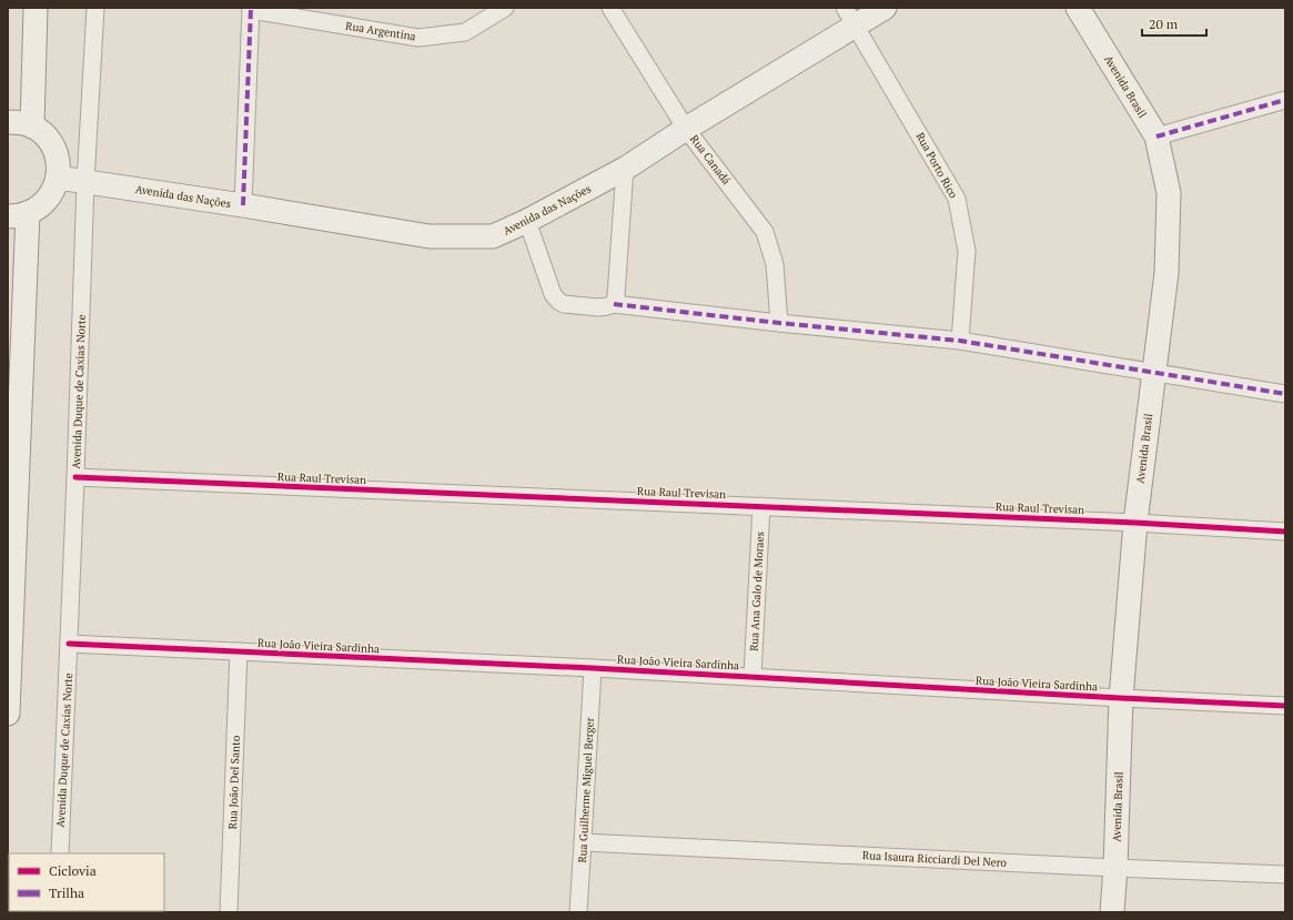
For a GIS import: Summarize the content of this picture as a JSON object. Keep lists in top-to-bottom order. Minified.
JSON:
{"streets":{"street":["Rua Argentina","Avenida Brasil","Rua Canadá","Rua Porto Rico","Avenida das Nações","Avenida Duque de Caxias Norte","Rua Raul Trevisan","Rua Ana Galo de Moraes","Rua João Vieira Sardinha","Rua João Del Santo","Rua Guilherme Miguel Berger","Rua Isaura Ricciardi Del Nero"]},"crossings":[["Avenida Brasil","Rua Raul Trevisan"],["Avenida Brasil","Rua João Vieira Sardinha"],["Avenida Brasil","Rua Isaura Ricciardi Del Nero"],["Rua Canadá","Avenida das Nações"],["Rua Porto Rico","Avenida das Nações"],["Avenida das Nações","Avenida Duque de Caxias Norte"],["Avenida Duque de Caxias Norte","Rua Raul Trevisan"],["Avenida Duque de Caxias Norte","Rua João Vieira Sardinha"],["Rua Raul Trevisan","Rua Ana Galo de Moraes"],["Rua Ana Galo de Moraes","Rua João Vieira Sardinha"],["Rua João Vieira Sardinha","Rua João Del Santo"],["Rua João Vieira Sardinha","Rua Guilherme Miguel Berger"],["Rua Guilherme Miguel Berger","Rua Isaura Ricciardi Del Nero"]],"legend":["Ciclovia","Trilha"],"scale_bar":"20 m"}
